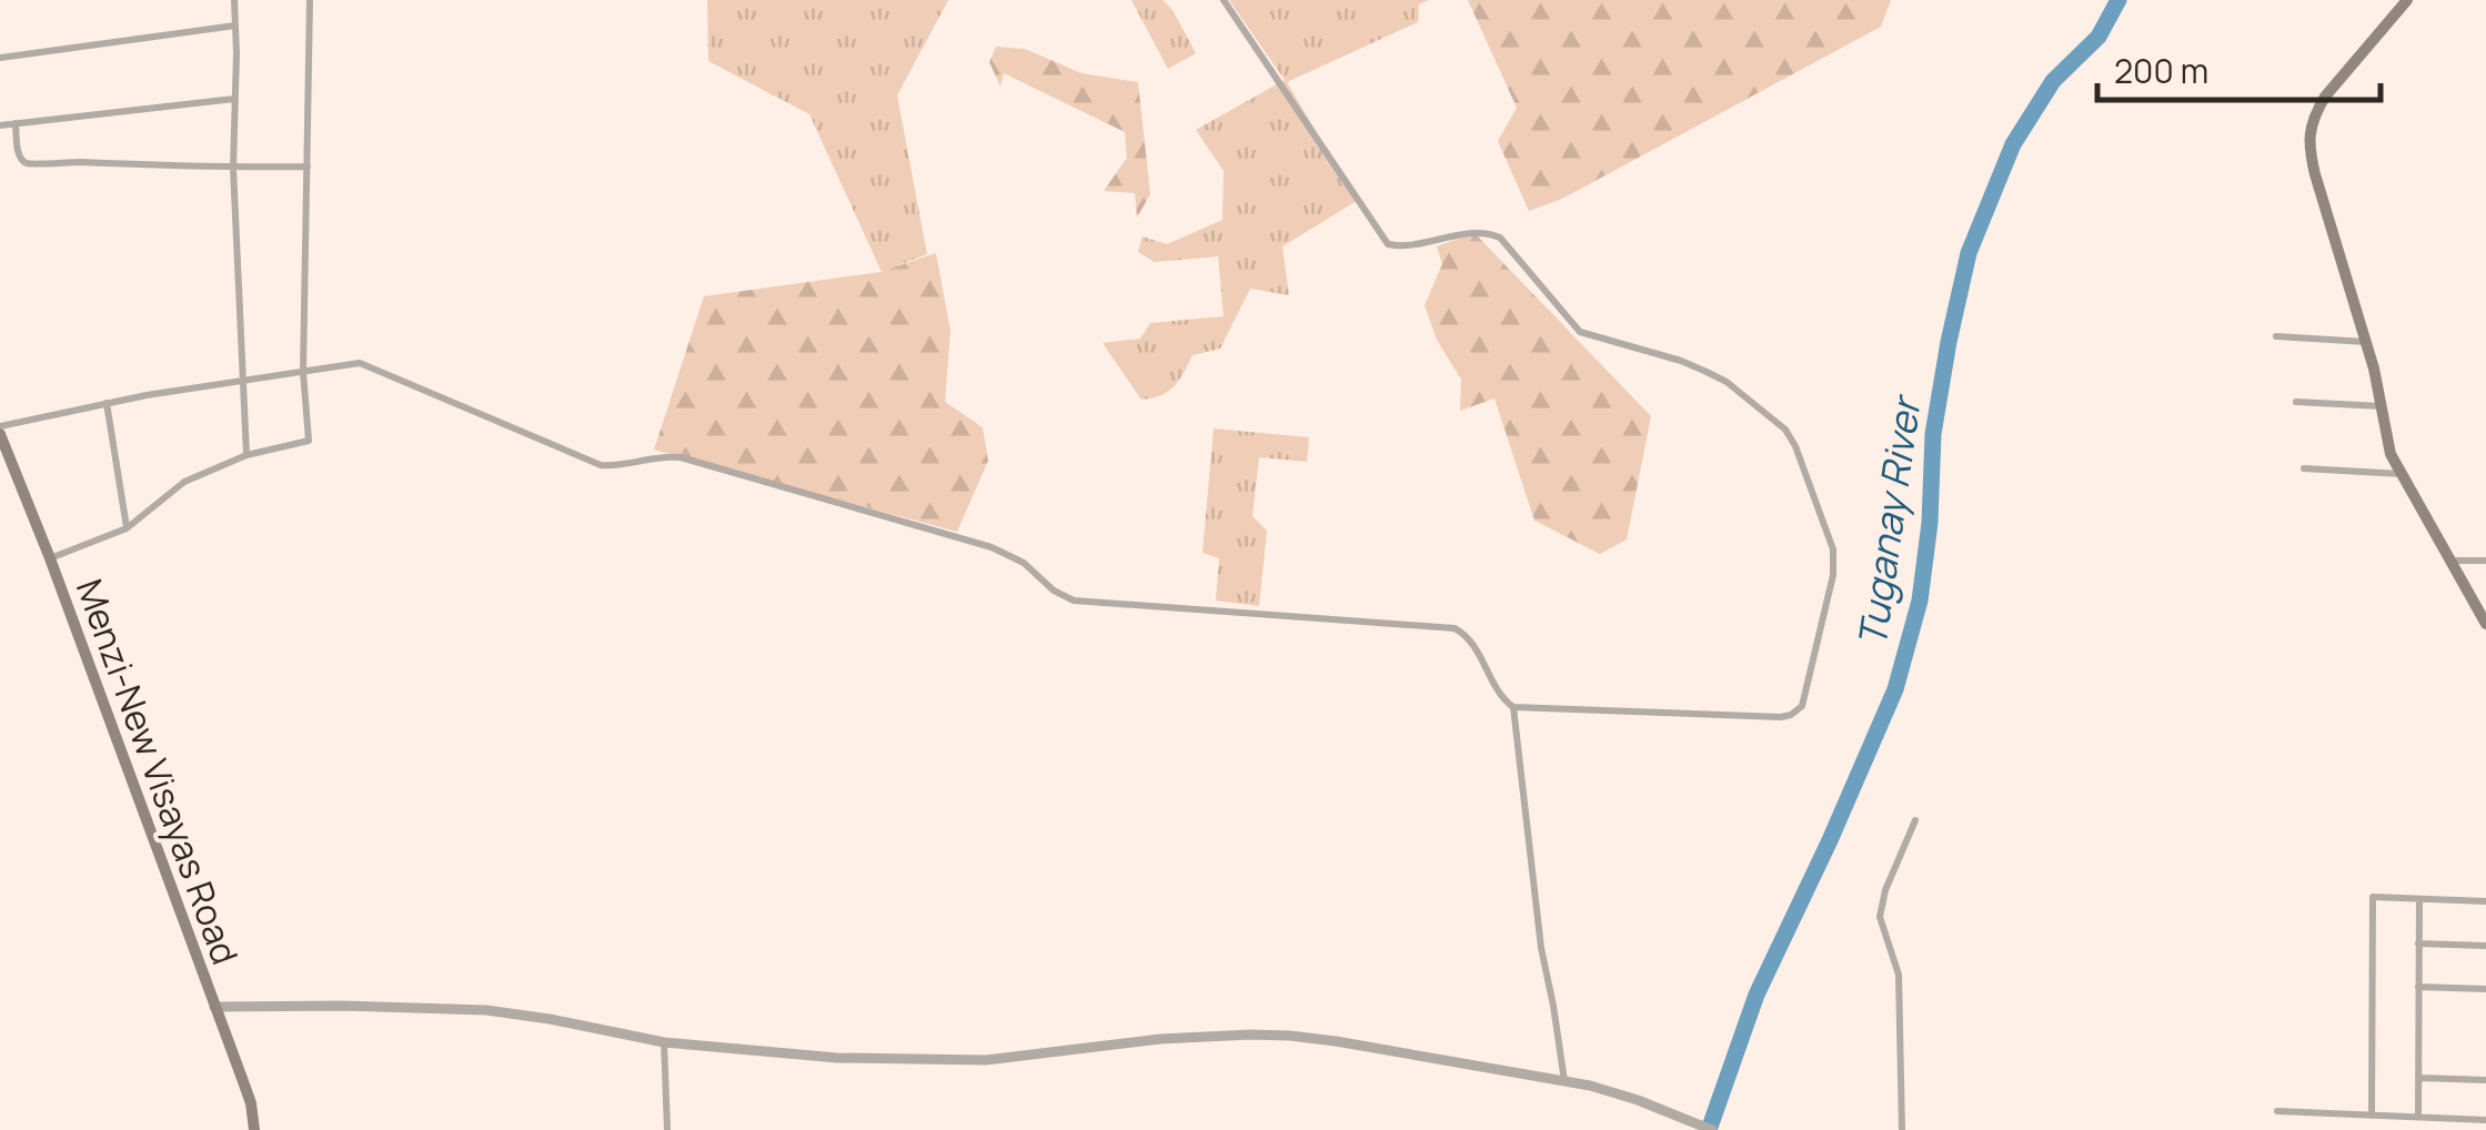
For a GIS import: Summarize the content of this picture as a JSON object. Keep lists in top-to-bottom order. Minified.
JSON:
{"streets":{"main road":["Menzi-New Visayas Road"]},"water":["Tuganay River"],"scale_bar":"200 m"}
